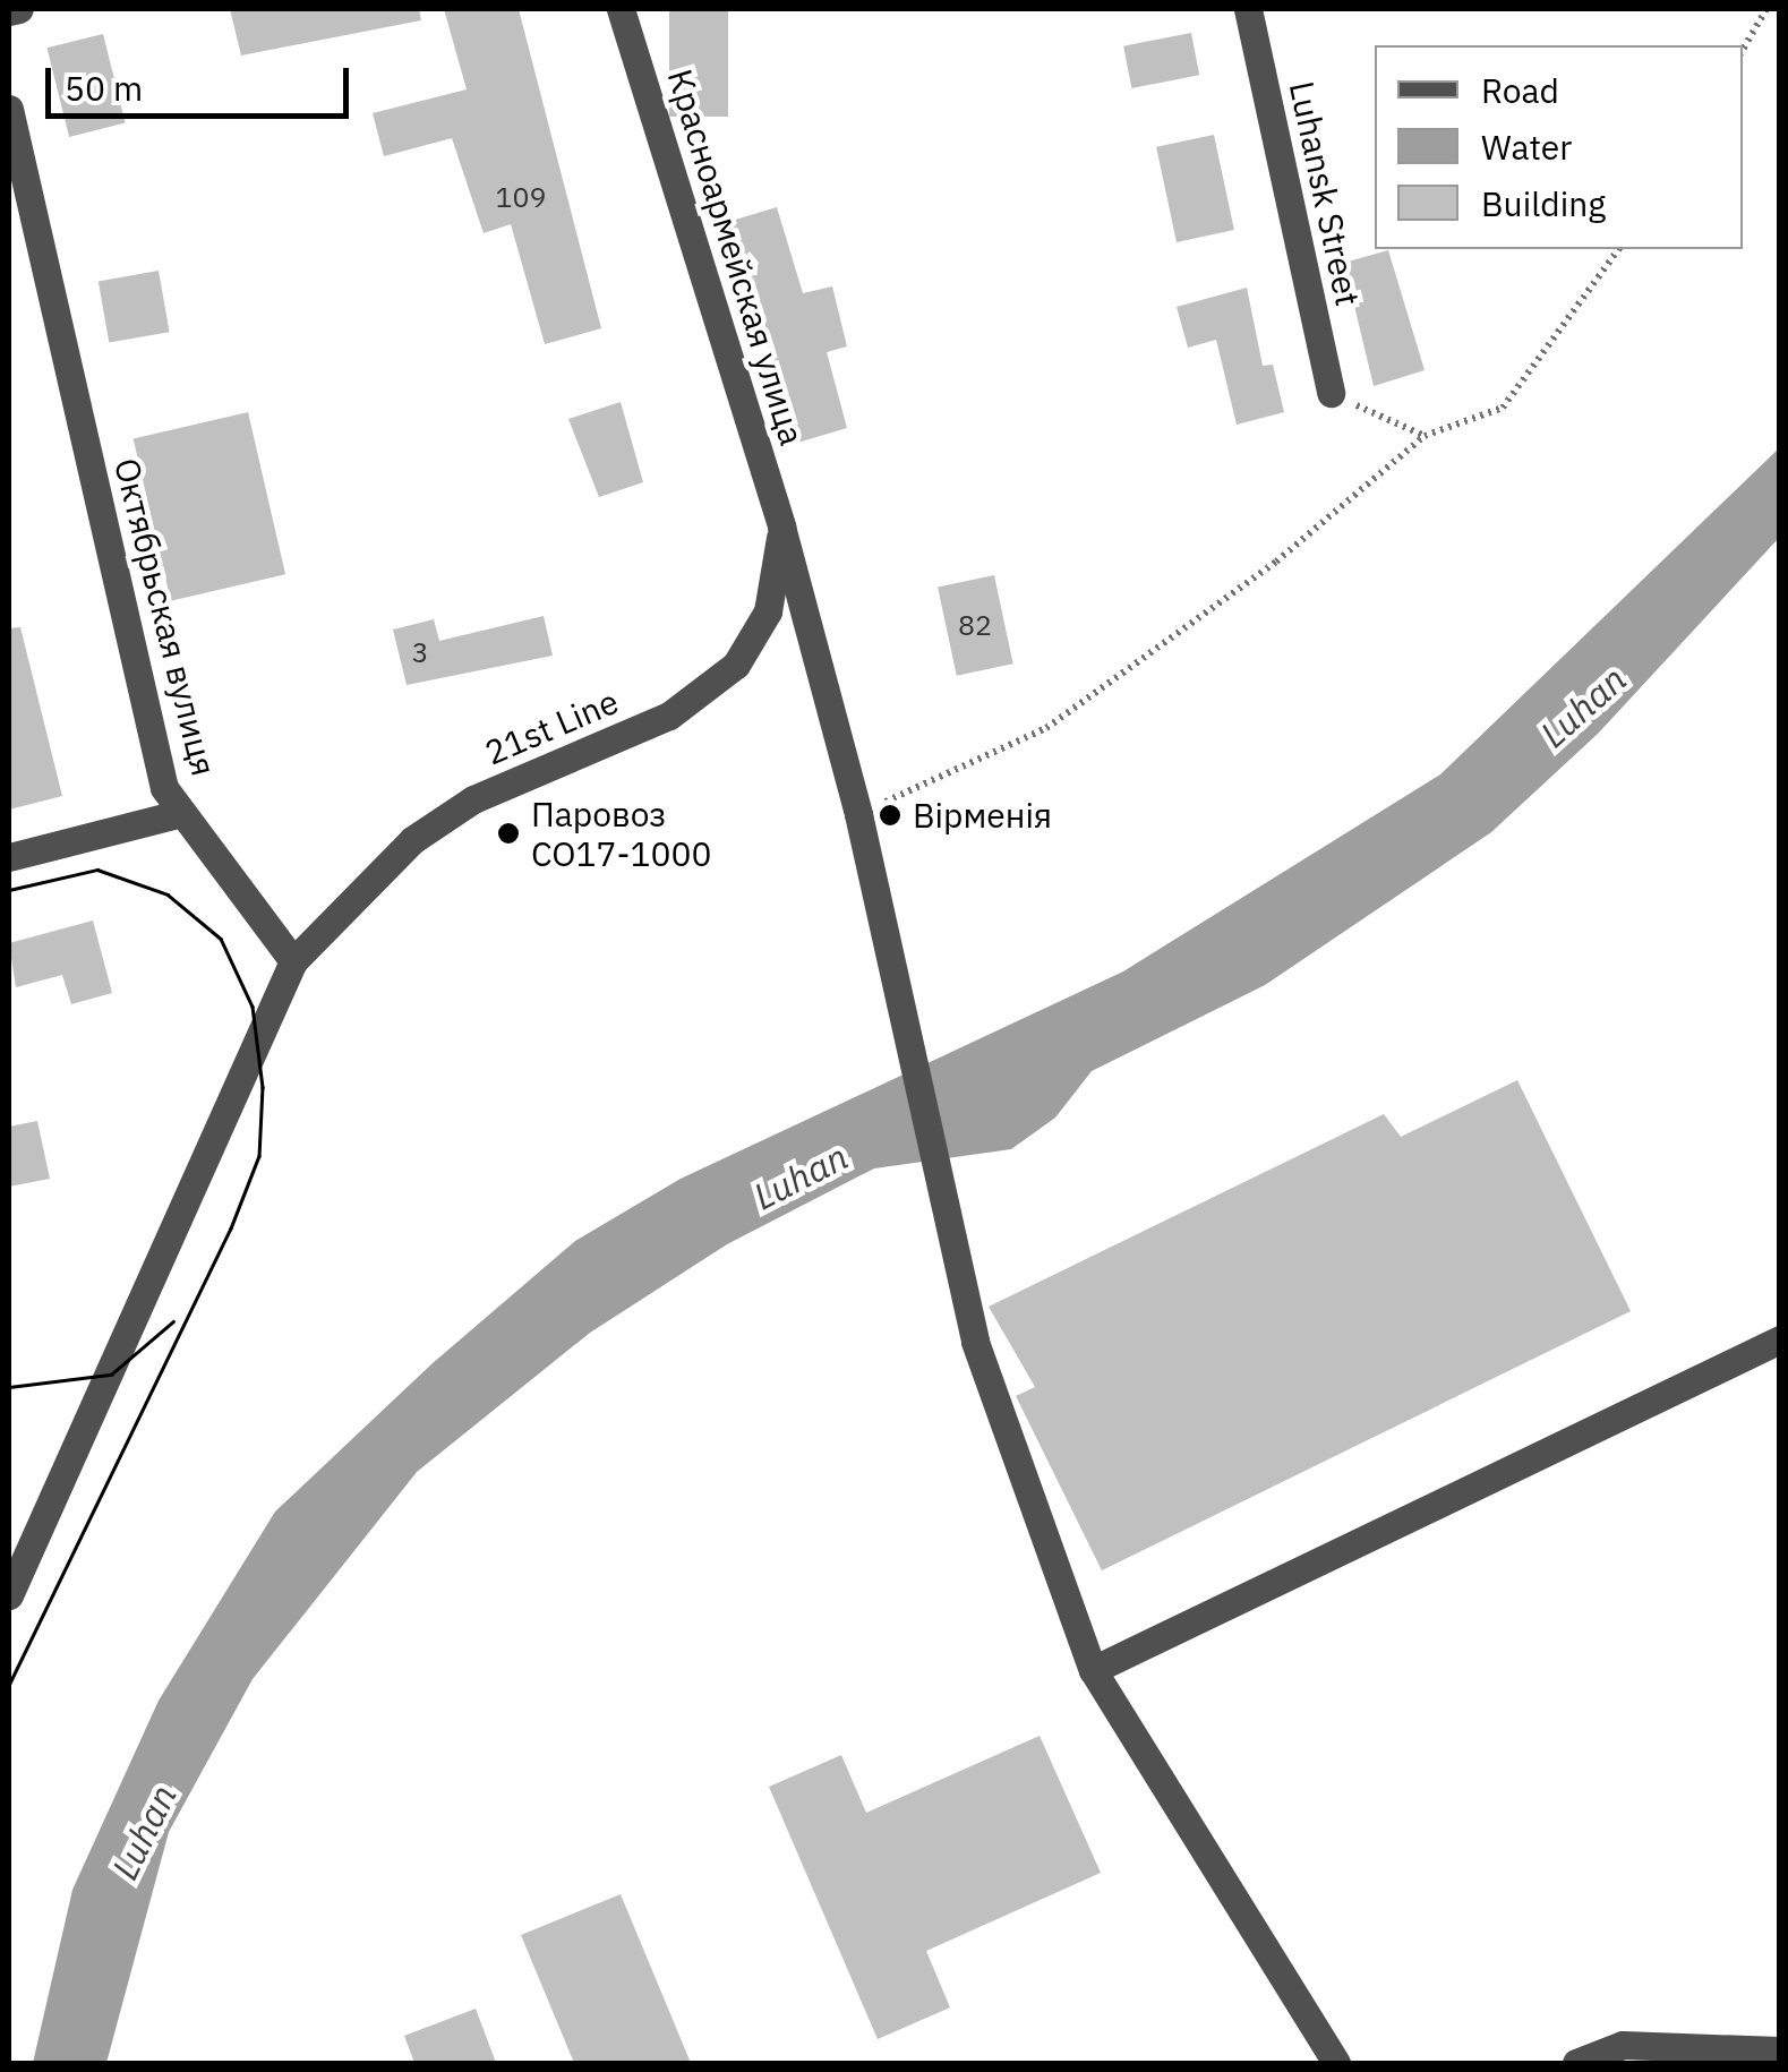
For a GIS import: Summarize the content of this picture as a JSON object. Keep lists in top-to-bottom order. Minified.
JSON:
{"streets":{"street":["Luhansk Street","Красноармейская улица","Октябрьская вулиця","21st Line"]},"crossings":[["Красноармейская улица","21st Line"],["Октябрьская вулиця","21st Line"]],"water":["Luhan"],"places":["Вірменія","Паровоз СО17-1000"],"house_numbers":["109","82","3"],"legend":["Road","Water","Building"],"scale_bar":"50 m"}
